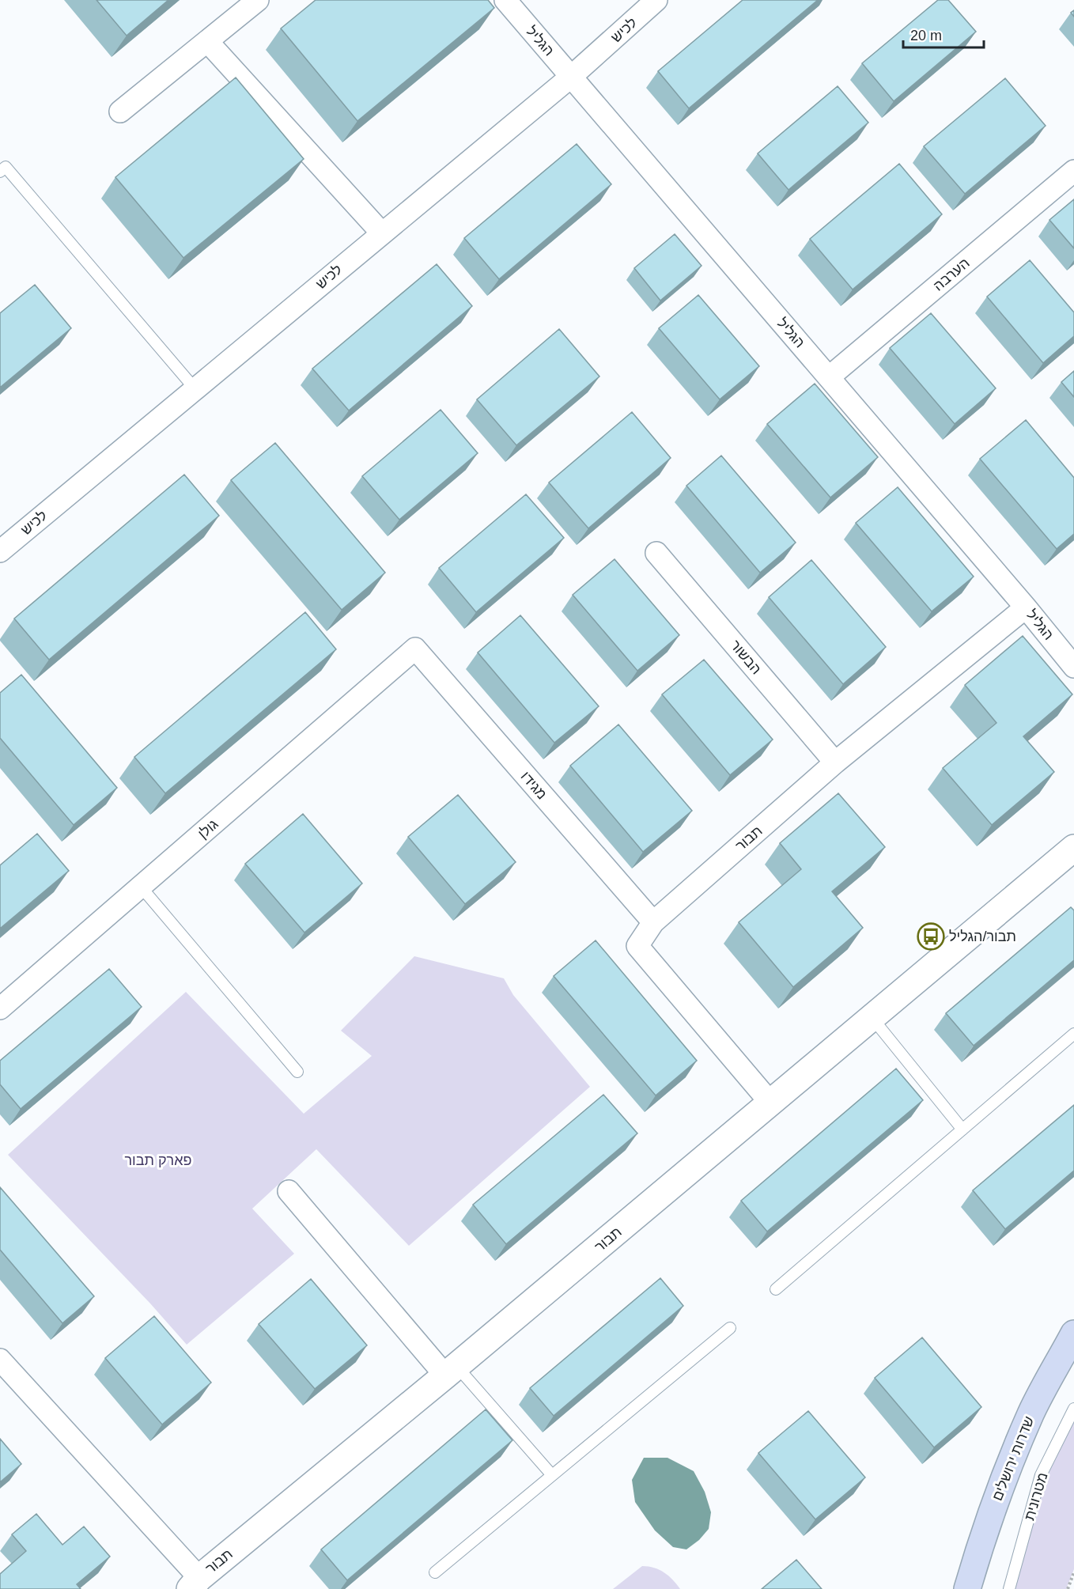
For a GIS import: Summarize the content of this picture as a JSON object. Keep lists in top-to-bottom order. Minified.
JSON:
{"streets":{"main road":["שדרות ירושלים"],"street":["לכיש","הגליל","הערבה","הבשור","מגידו","גולן","תבור"],"lane":["מטרונית"]},"crossings":[["לכיש","הגליל"],["הגליל","הערבה"],["הגליל","תבור"],["הבשור","תבור"],["מגידו","גולן"],["מגידו","תבור"]],"parks":["פארק תבור"],"places":{"bus stop":["תבור/הגליל"]},"scale_bar":"20 m"}
